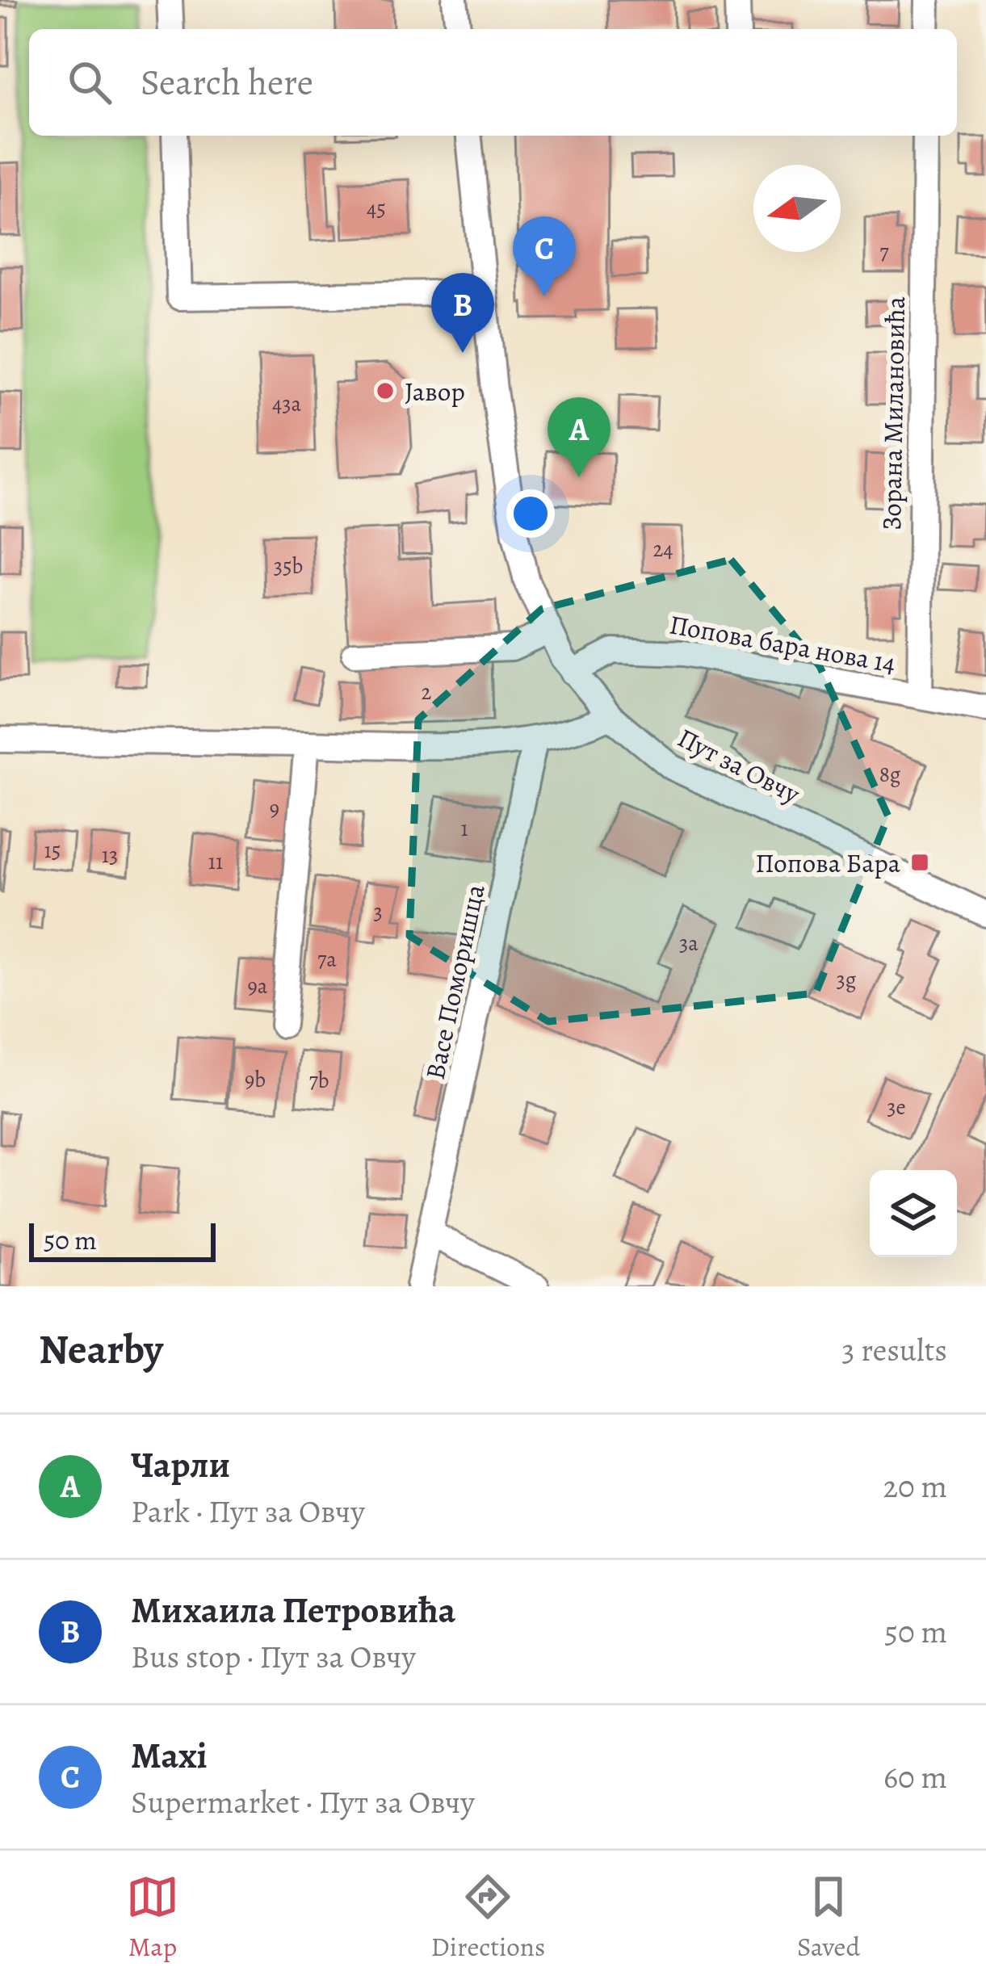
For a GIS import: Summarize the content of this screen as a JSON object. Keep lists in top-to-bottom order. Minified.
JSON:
{"streets":{"street":["Зорана Милановића","Попова бара нова 14","Пут за Овчу","Васе Поморишца"]},"crossings":[["Зорана Милановића","Попова бара нова 14"],["Попова бара нова 14","Пут за Овчу"]],"places":{"other":["Јавор"],"transit":["Попова Бара"]},"house_numbers":["45","7","43a","24","35b","2","8g","9","1","15","13","11","3","3a","7a","3g","9a","9b","7b","3e"],"scale_bar":"50 m","north":"left","page":{"search":"Search here","pins":["C","B","A"],"scale":"50 m","heading":["Nearby","3 results"],"list":[{"mark":"A","name":"Чарли","note":"Park · Пут за Овчу","value":"20 m"},{"mark":"B","name":"Михаила Петровића","note":"Bus stop · Пут за Овчу","value":"50 m"},{"mark":"C","name":"Maxi","note":"Supermarket · Пут за Овчу","value":"60 m"}],"nav":["Map","Directions","Saved"]}}
